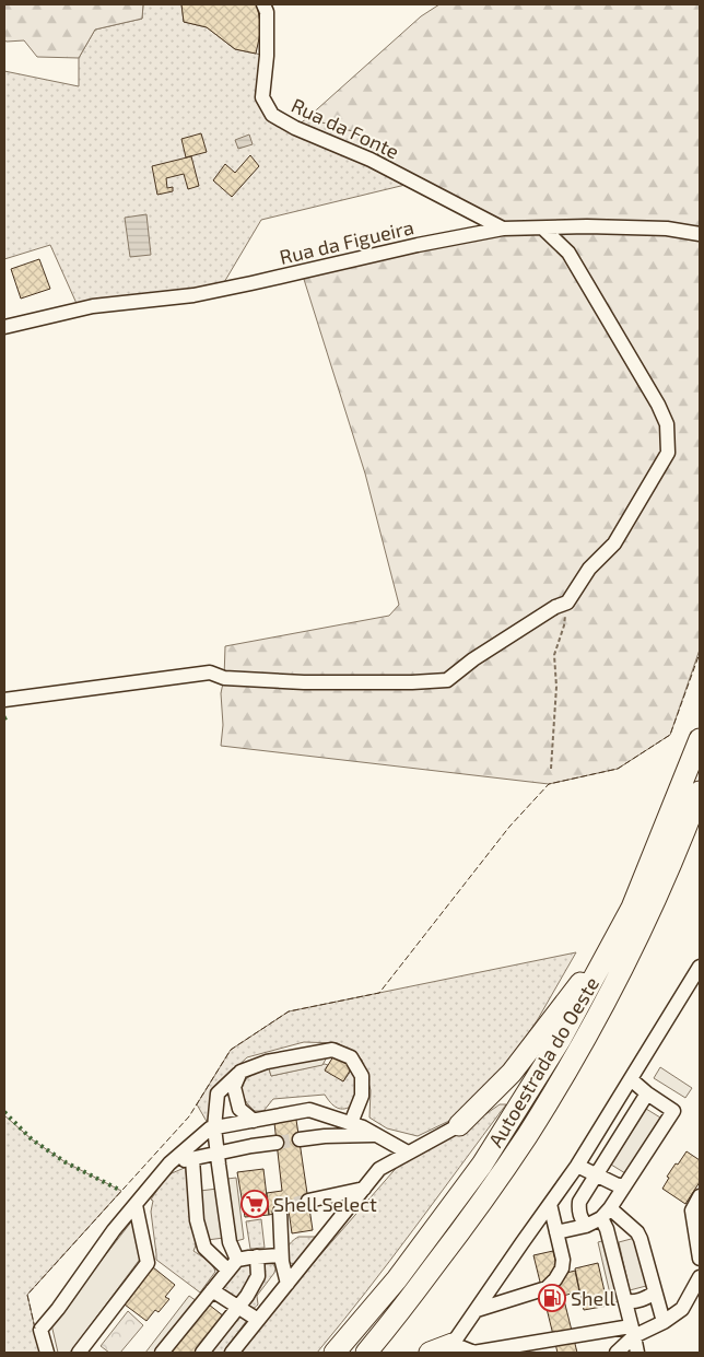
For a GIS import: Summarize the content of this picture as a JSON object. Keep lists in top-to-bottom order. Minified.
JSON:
{"streets":{"highway":["Autoestrada do Oeste"],"street":["Rua da Fonte","Rua da Figueira"]},"crossings":[["Rua da Fonte","Rua da Figueira"]],"places":{"supermarket":["Shell Select"],"fuel station":["Shell"]}}
